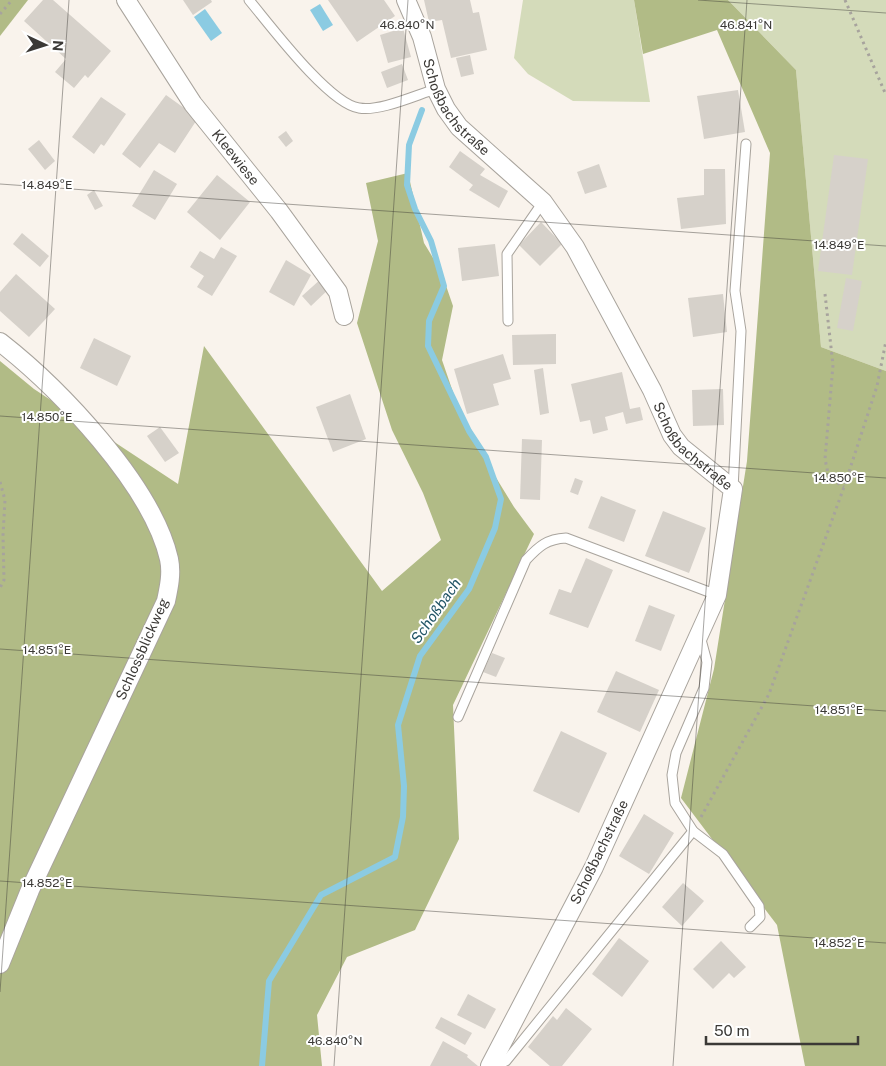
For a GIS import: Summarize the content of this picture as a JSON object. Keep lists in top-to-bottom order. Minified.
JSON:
{"streets":{"street":["Schoßbachstraße","Kleewiese","Schlossblickweg"]},"water":["Schoßbach"],"scale_bar":"50 m","north":"right","coordinates":["46.840°N","46.841°N","14.849°E","14.850°E","14.851°E","14.852°E"]}
